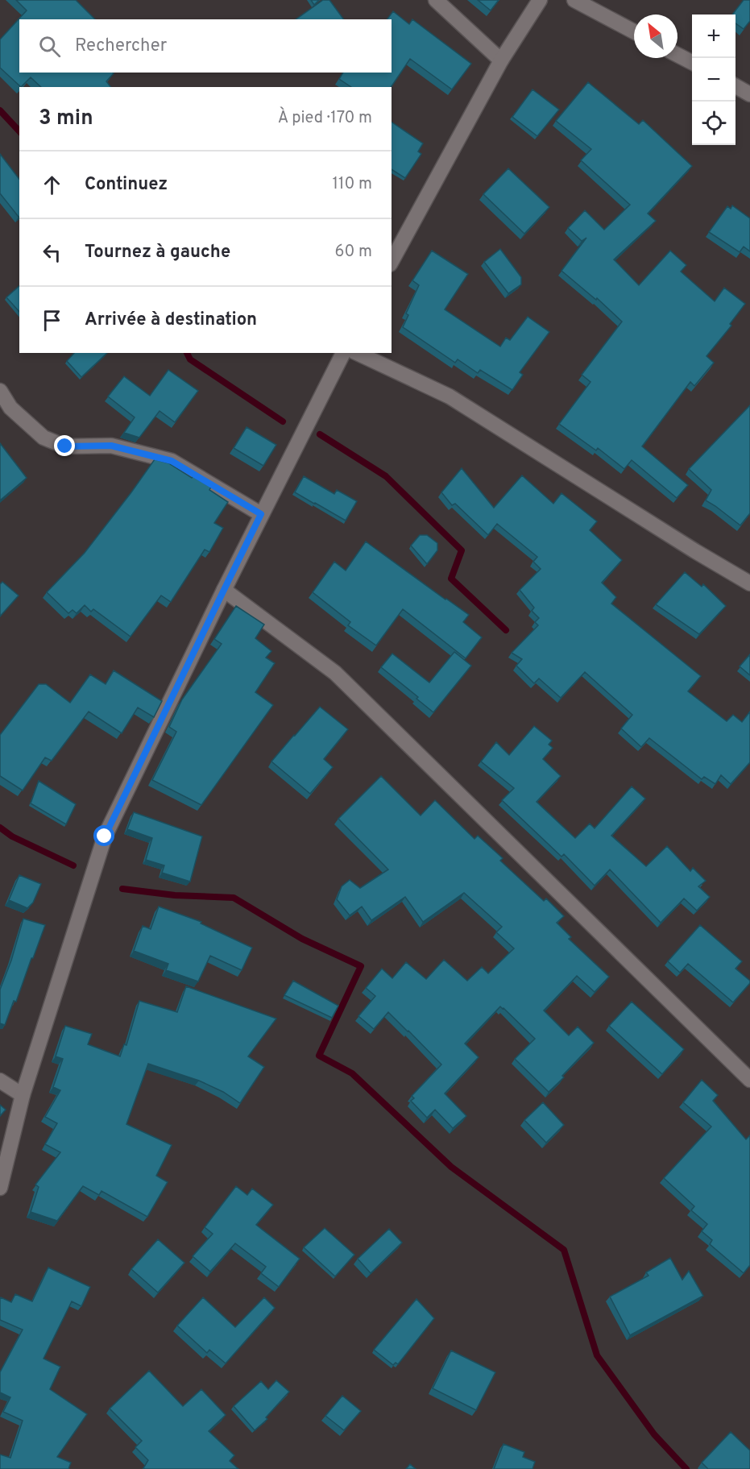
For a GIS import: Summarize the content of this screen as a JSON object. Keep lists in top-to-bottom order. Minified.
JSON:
{"north":"top left","page":{"map_buttons":["+","−"],"search":"Rechercher","heading":["3 min","À pied · 170 m"],"list":[["Continuez","110 m"],["Tournez à gauche","60 m"],"Arrivée à destination"]}}
